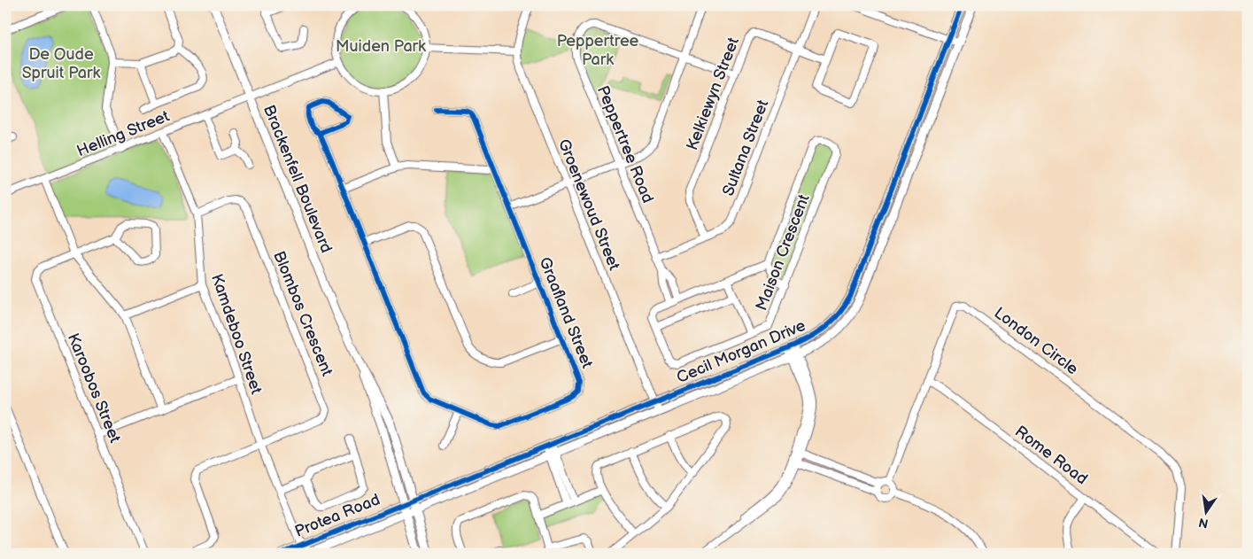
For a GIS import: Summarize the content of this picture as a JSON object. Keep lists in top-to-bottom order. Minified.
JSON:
{"streets":{"street":["Kelkiewyn Street","Helling Street","Peppertree Road","Sultana Street","Brackenfell Boulevard","Groenewoud Street","Maison Crescent","Graafland Street","Blombos Crescent","Kamdeboo Street","London Circle","Cecil Morgan Drive","Karoobos Street","Rome Road","Protea Road"]},"crossings":[["Kelkiewyn Street","Peppertree Road"],["Kelkiewyn Street","Sultana Street"],["Helling Street","Brackenfell Boulevard"],["Helling Street","Kamdeboo Street"],["Peppertree Road","Sultana Street"],["Brackenfell Boulevard","Cecil Morgan Drive"],["Brackenfell Boulevard","Protea Road"],["Groenewoud Street","Cecil Morgan Drive"],["Blombos Crescent","Kamdeboo Street"],["Kamdeboo Street","Protea Road"],["London Circle","Rome Road"],["Cecil Morgan Drive","Protea Road"]],"parks":["Peppertree Park","Muiden Park","De Oude Spruit Park"],"north":"bottom"}
